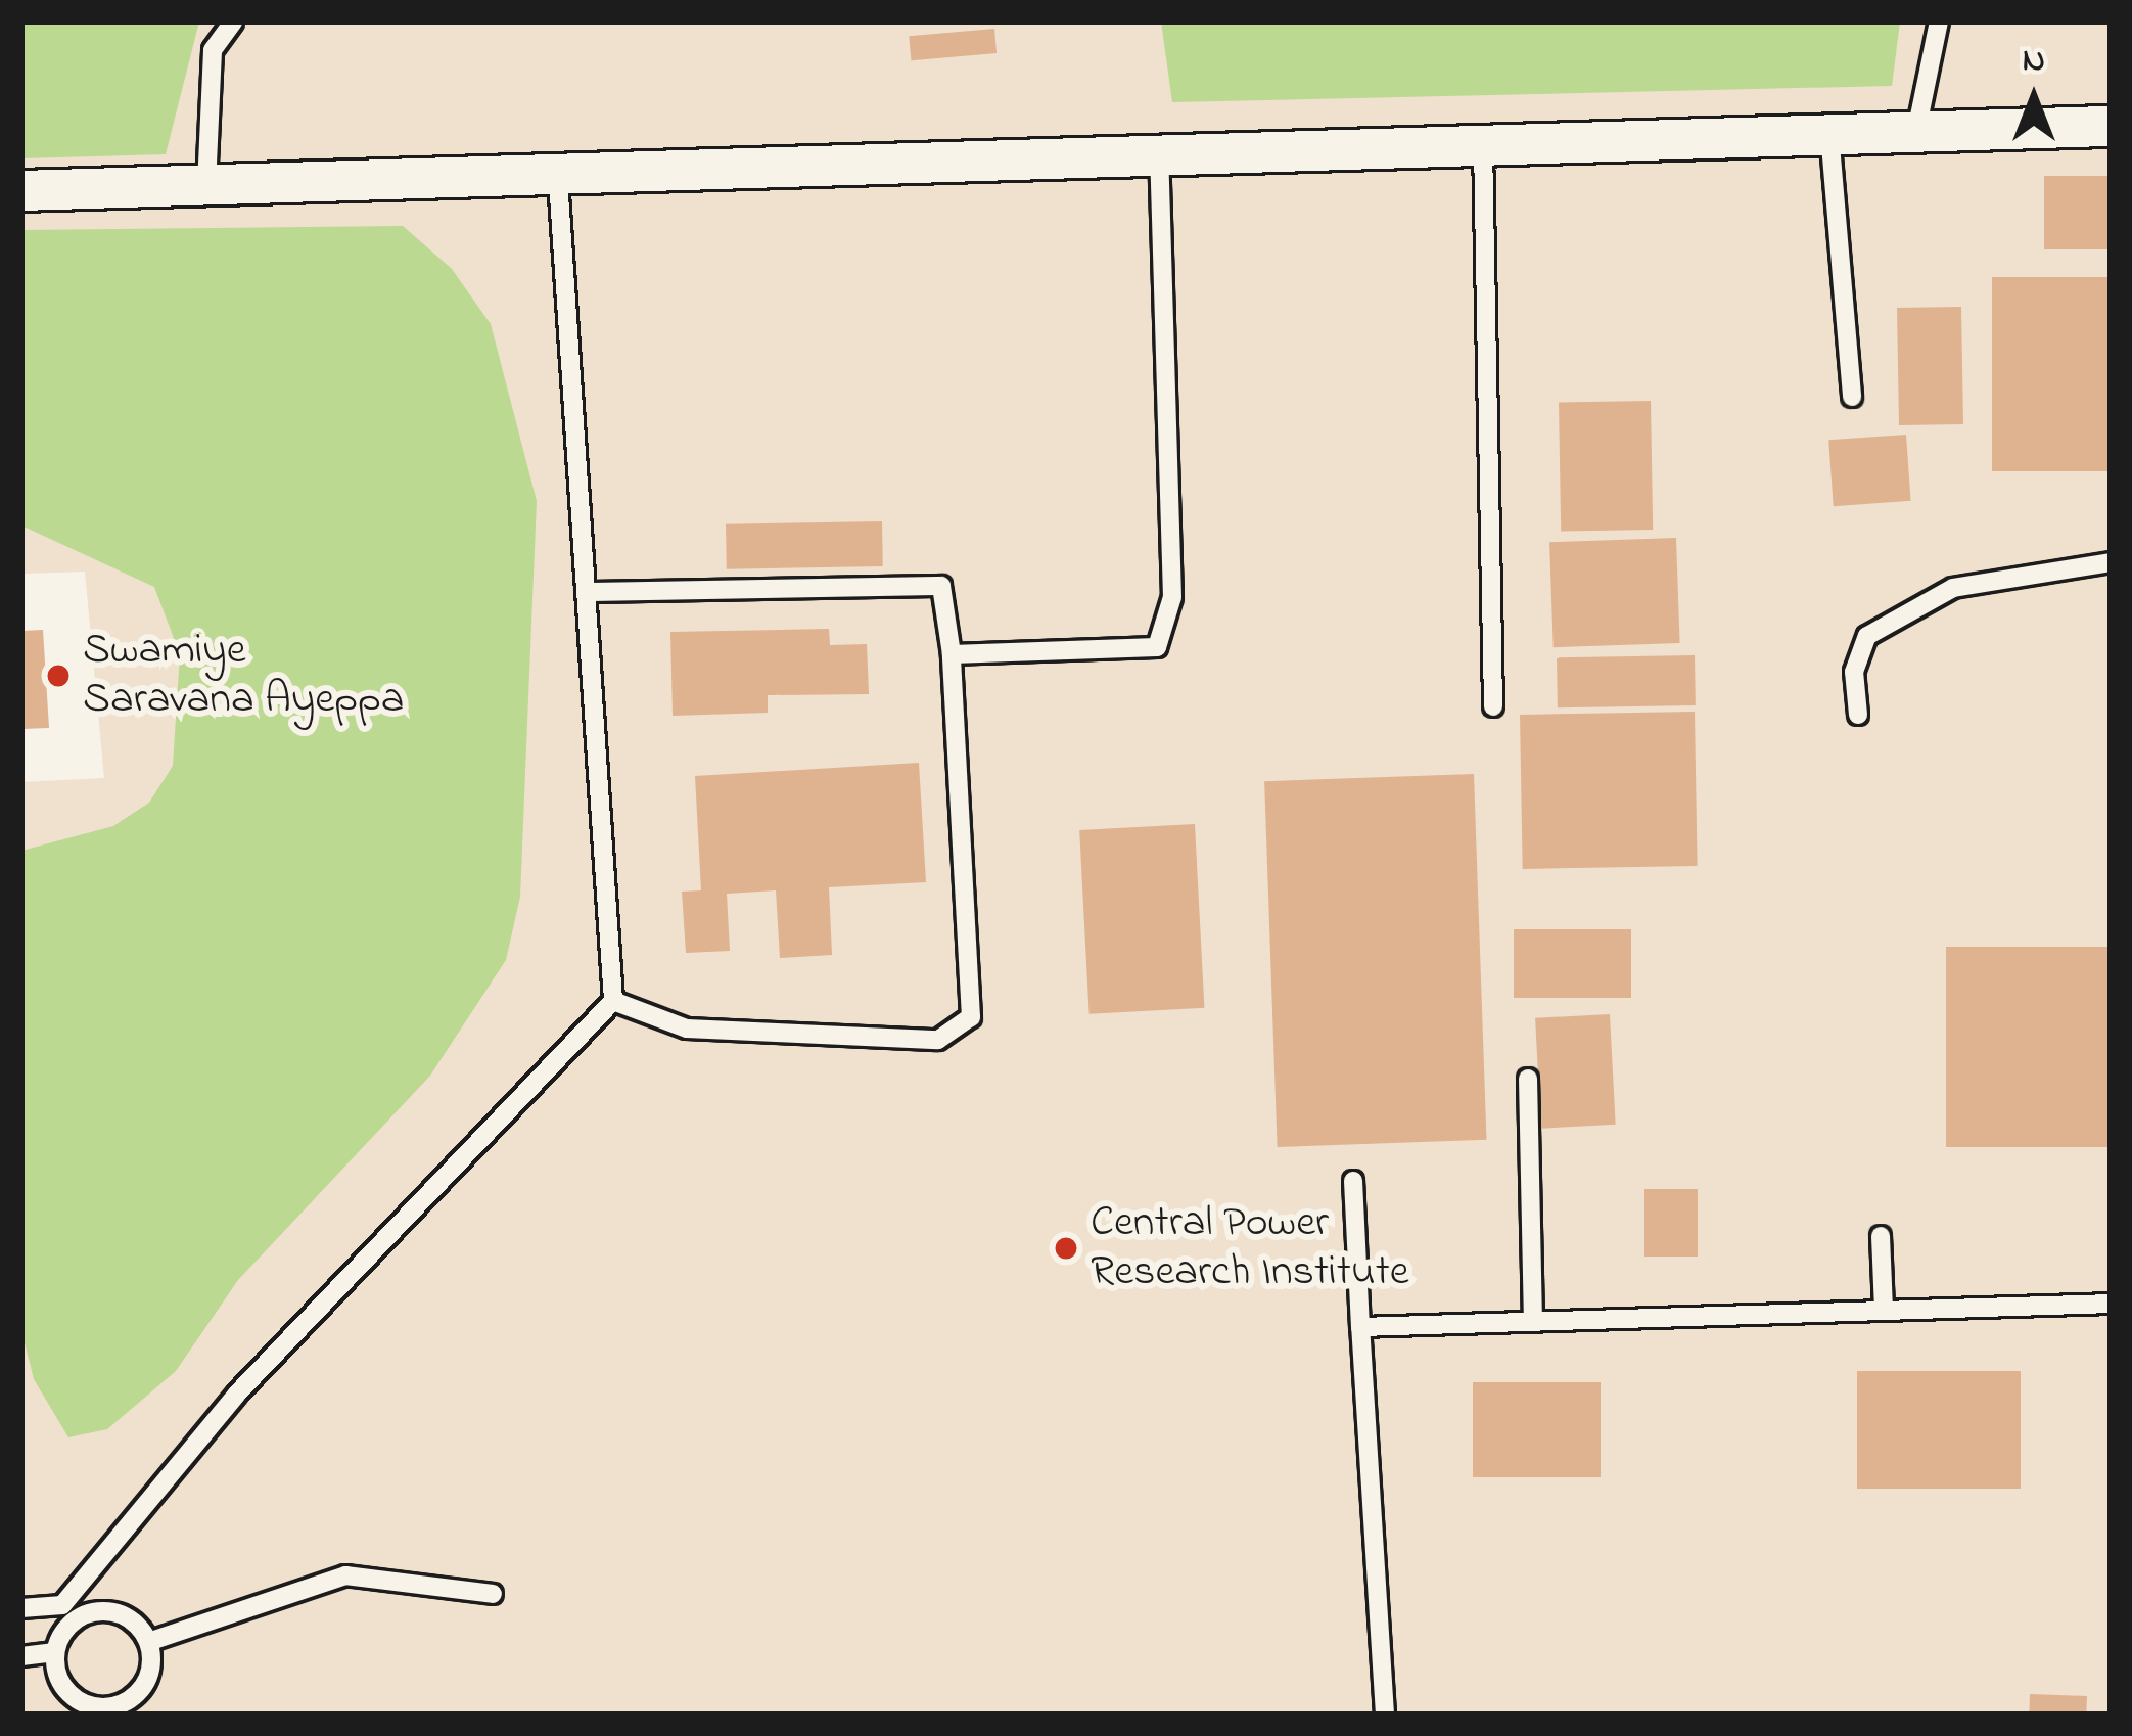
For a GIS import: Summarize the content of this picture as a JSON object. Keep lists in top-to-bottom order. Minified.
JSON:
{"places":["Swamiye Saravana Ayeppa","Central Power Research Institute"],"north":"top"}
